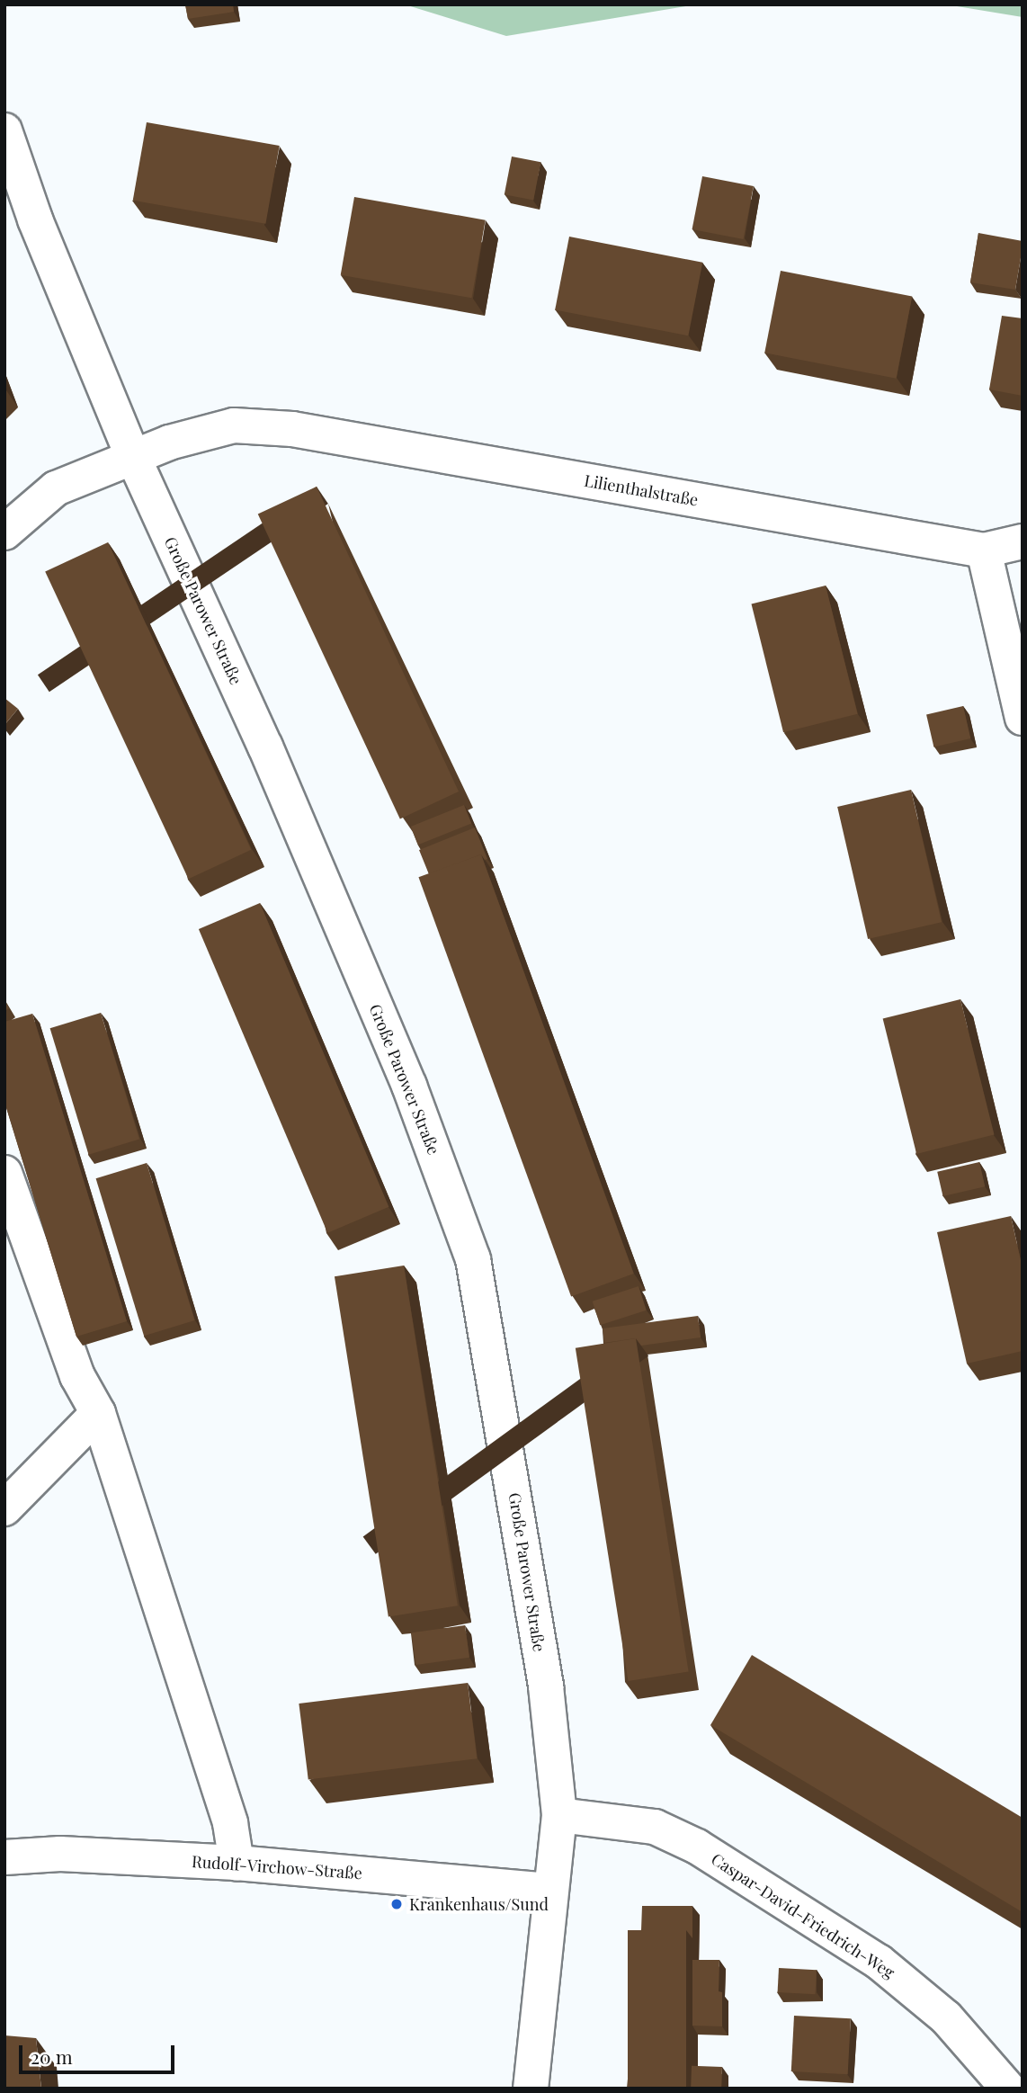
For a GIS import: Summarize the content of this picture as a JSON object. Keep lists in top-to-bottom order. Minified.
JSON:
{"streets":{"street":["Lilienthalstraße","Große Parower Straße","Rudolf-Virchow-Straße","Caspar-David-Friedrich-Weg"]},"crossings":[["Lilienthalstraße","Große Parower Straße"],["Große Parower Straße","Rudolf-Virchow-Straße"],["Große Parower Straße","Caspar-David-Friedrich-Weg"]],"places":["Krankenhaus/Sund"],"scale_bar":"20 m"}
